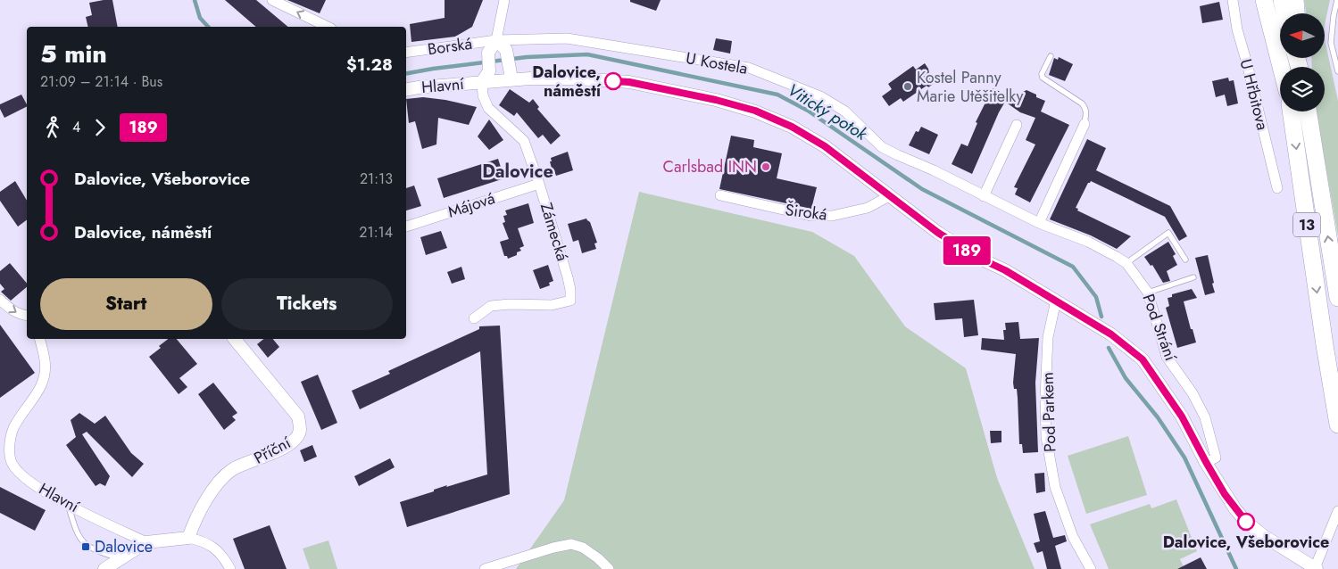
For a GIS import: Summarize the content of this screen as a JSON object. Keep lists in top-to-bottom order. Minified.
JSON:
{"streets":{"highway":["13"],"street":["Borská","U Kostela","Hlavní","U Hřbitova","Májová","Široká","Zámecká","Pod Strání","Pod Parkem","Příční"]},"crossings":[["Borská","U Kostela"],["U Kostela","Pod Strání"],["Hlavní","Široká"],["Hlavní","Zámecká"],["Hlavní","Pod Strání"],["Hlavní","Pod Parkem"],["Májová","Zámecká"]],"districts":["Dalovice"],"water":["Vitický potok"],"places":{"other":["Dalovice, náměstí","Kostel Panny Marie Utěšitelky","Carlsbad INN","Dalovice, Všeborovice"],"transit":["Dalovice"]},"lines":["bus line 189"],"north":"left","page":{"on_map":"189","heading":["5 min","21:09 – 21:14 · Bus","$1.28"],"legs":["4","189"],"list":[{"name":"Dalovice, Všeborovice","value":"21:13"},{"name":"Dalovice, náměstí","value":"21:14"}],"buttons":["Start","Tickets"]}}
